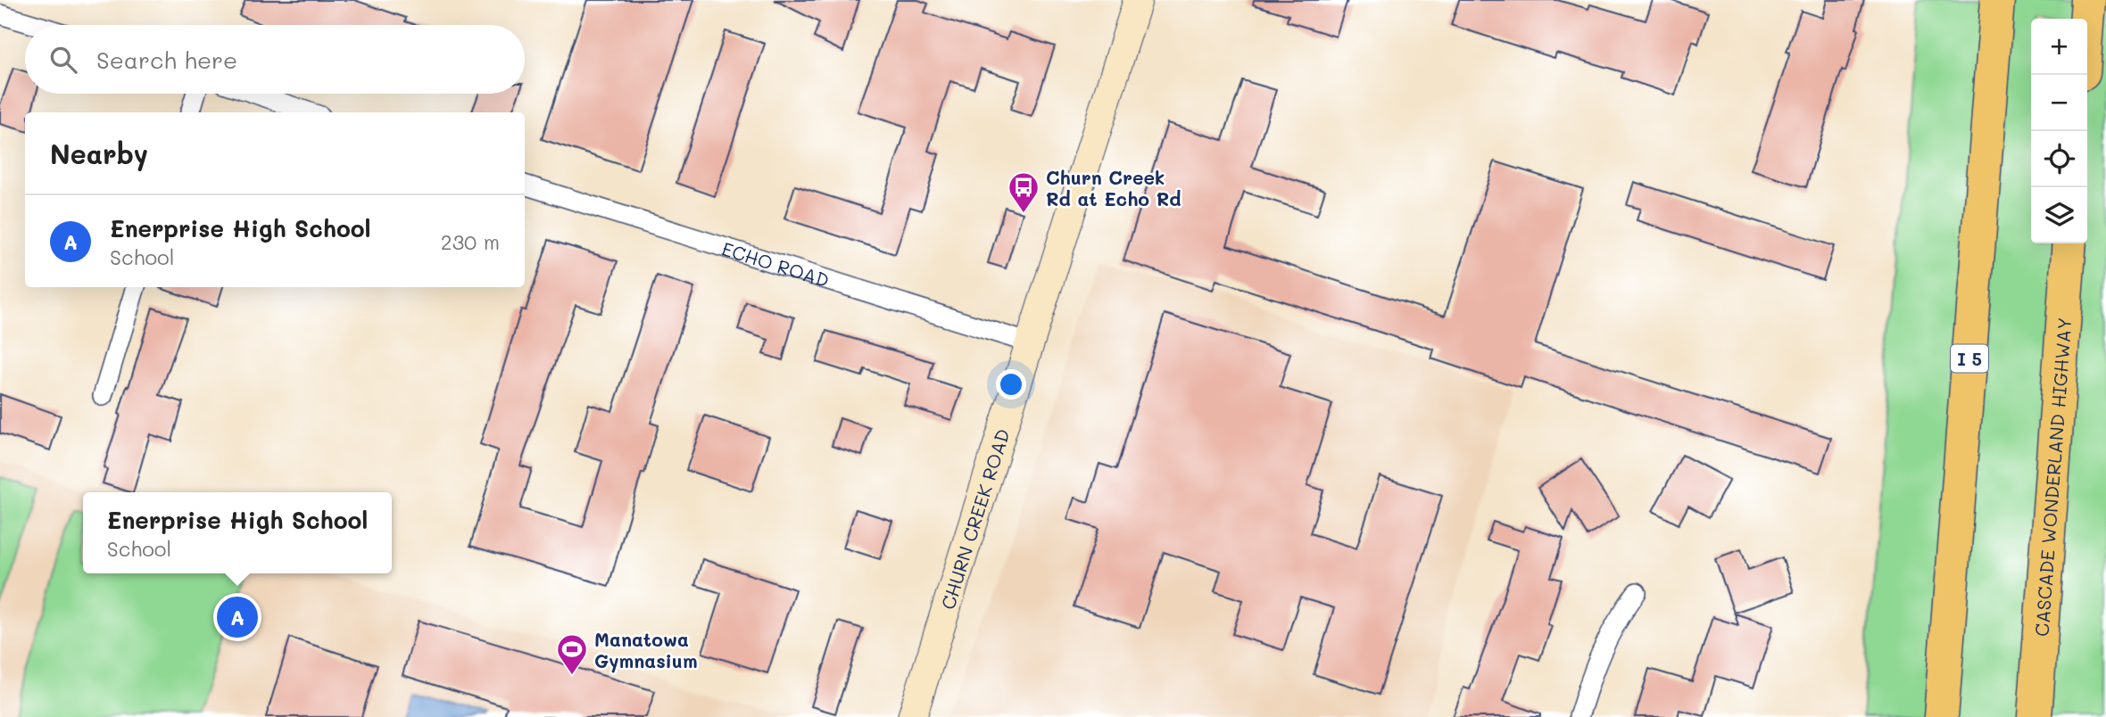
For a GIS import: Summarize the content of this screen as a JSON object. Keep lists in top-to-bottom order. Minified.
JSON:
{"streets":{"highway":["I 5","CASCADE WONDERLAND HIGHWAY"],"main road":["CHURN CREEK ROAD"],"street":["ECHO ROAD"]},"crossings":[["ECHO ROAD","CHURN CREEK ROAD"]],"places":{"bus stop":["Churn Creek Rd at Echo Rd"],"sports":["Manatowa Gymnasium"]},"page":{"map_buttons":["+","−"],"search":"Search here","heading":"Nearby","list":[{"mark":"A","name":"Enerprise High School","note":"School","value":"230 m"}],"popup":["Enerprise High School","School"],"pins":"A"}}
